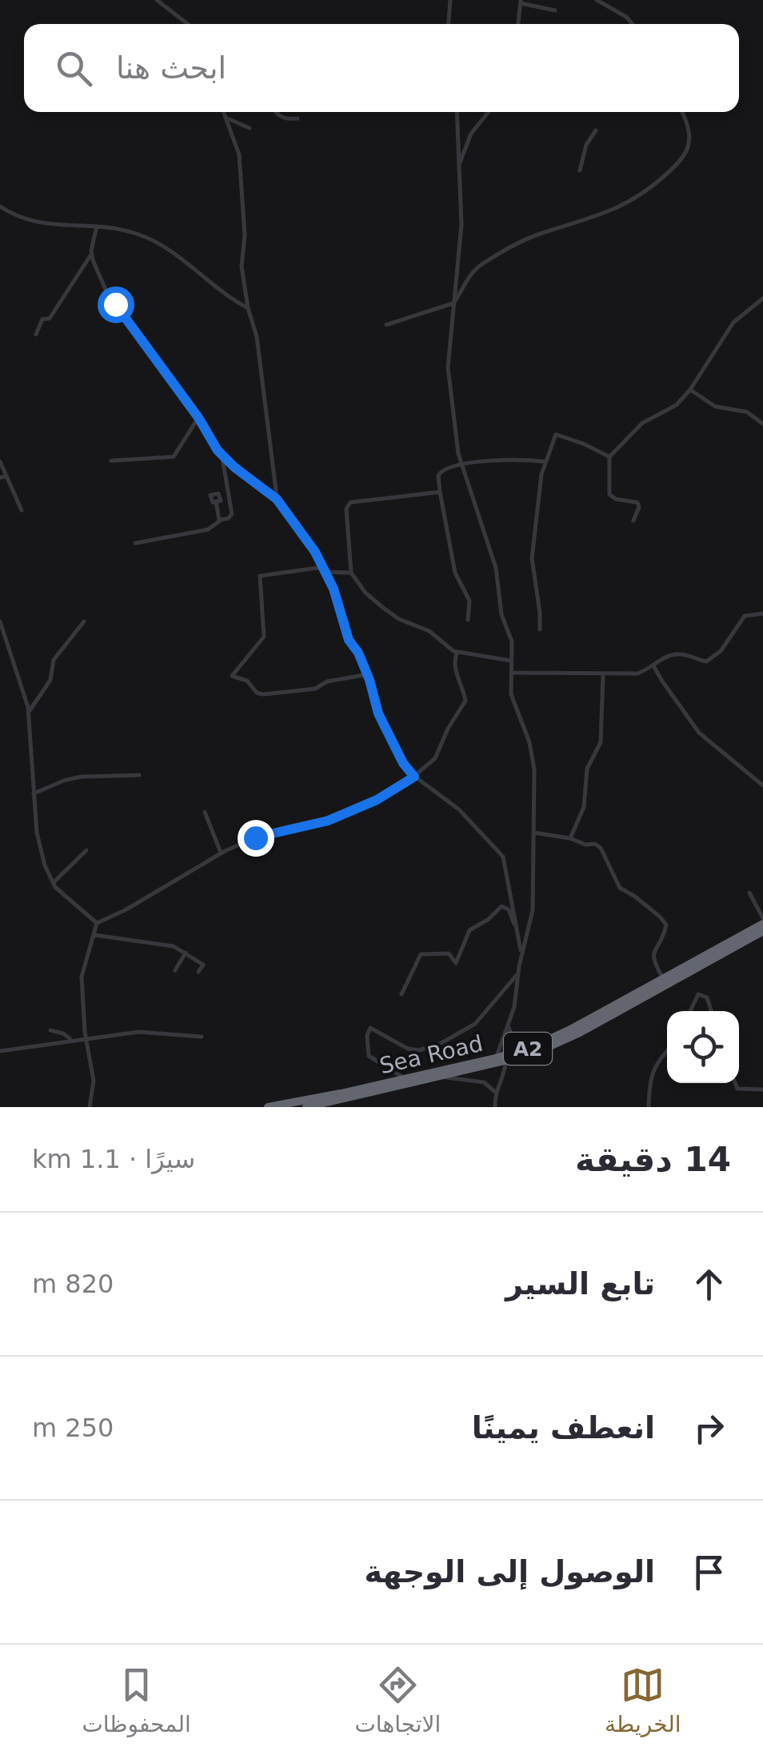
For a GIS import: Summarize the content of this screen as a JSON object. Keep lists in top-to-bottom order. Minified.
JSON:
{"streets":{"highway":["A2","Sea Road"]},"page":{"search":"ابحث هنا","heading":["14 دقيقة","سيرًا · 1.1 km"],"list":[["تابع السير","820 m"],["انعطف يمينًا","250 m"],"الوصول إلى الوجهة"],"nav":["الخريطة","الاتجاهات","المحفوظات"]}}
